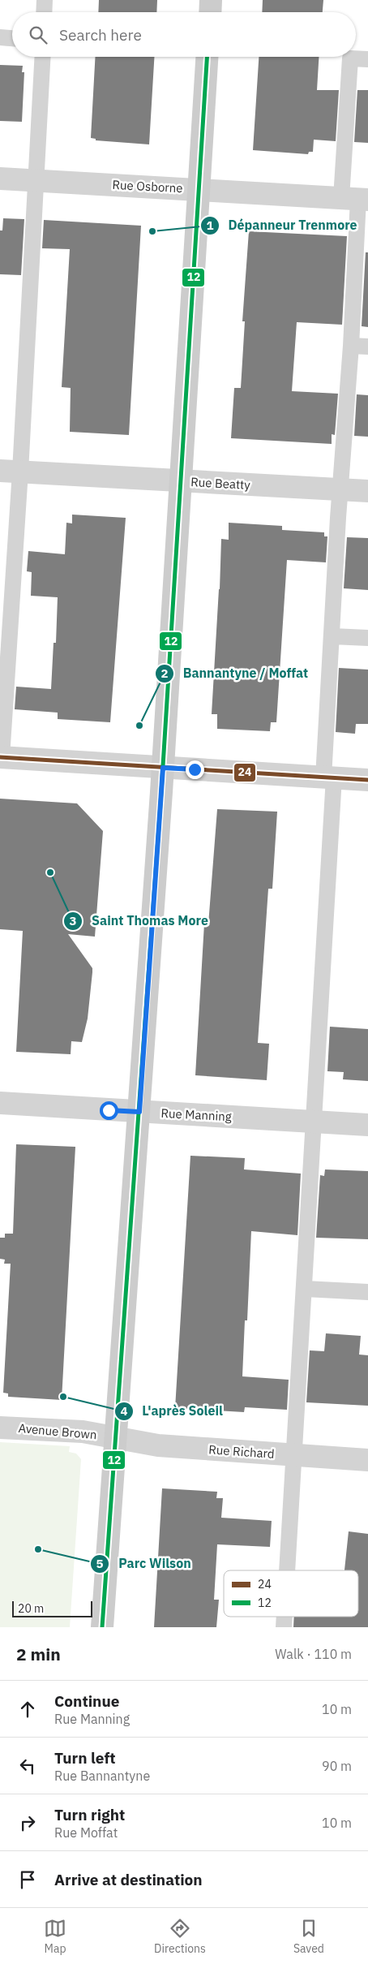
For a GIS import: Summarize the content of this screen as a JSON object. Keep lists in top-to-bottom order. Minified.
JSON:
{"streets":{"street":["Rue Osborne","Rue Beatty","Rue Manning","Avenue Brown","Rue Richard"]},"crossings":[["Avenue Brown","Rue Richard"]],"places":["Dépanneur Trenmore","Bannantyne / Moffat","Saint Thomas More","L'après Soleil","Parc Wilson"],"lines":["transit line 12","transit line 24"],"legend":["24","12"],"scale_bar":"20 m","page":{"search":"Search here","scale":"20 m","heading":["2 min","Walk · 110 m"],"list":[["Continue","Rue Manning","10 m"],["Turn left","Rue Bannantyne","90 m"],["Turn right","Rue Moffat","10 m"],"Arrive at destination"],"nav":["Map","Directions","Saved"]}}
